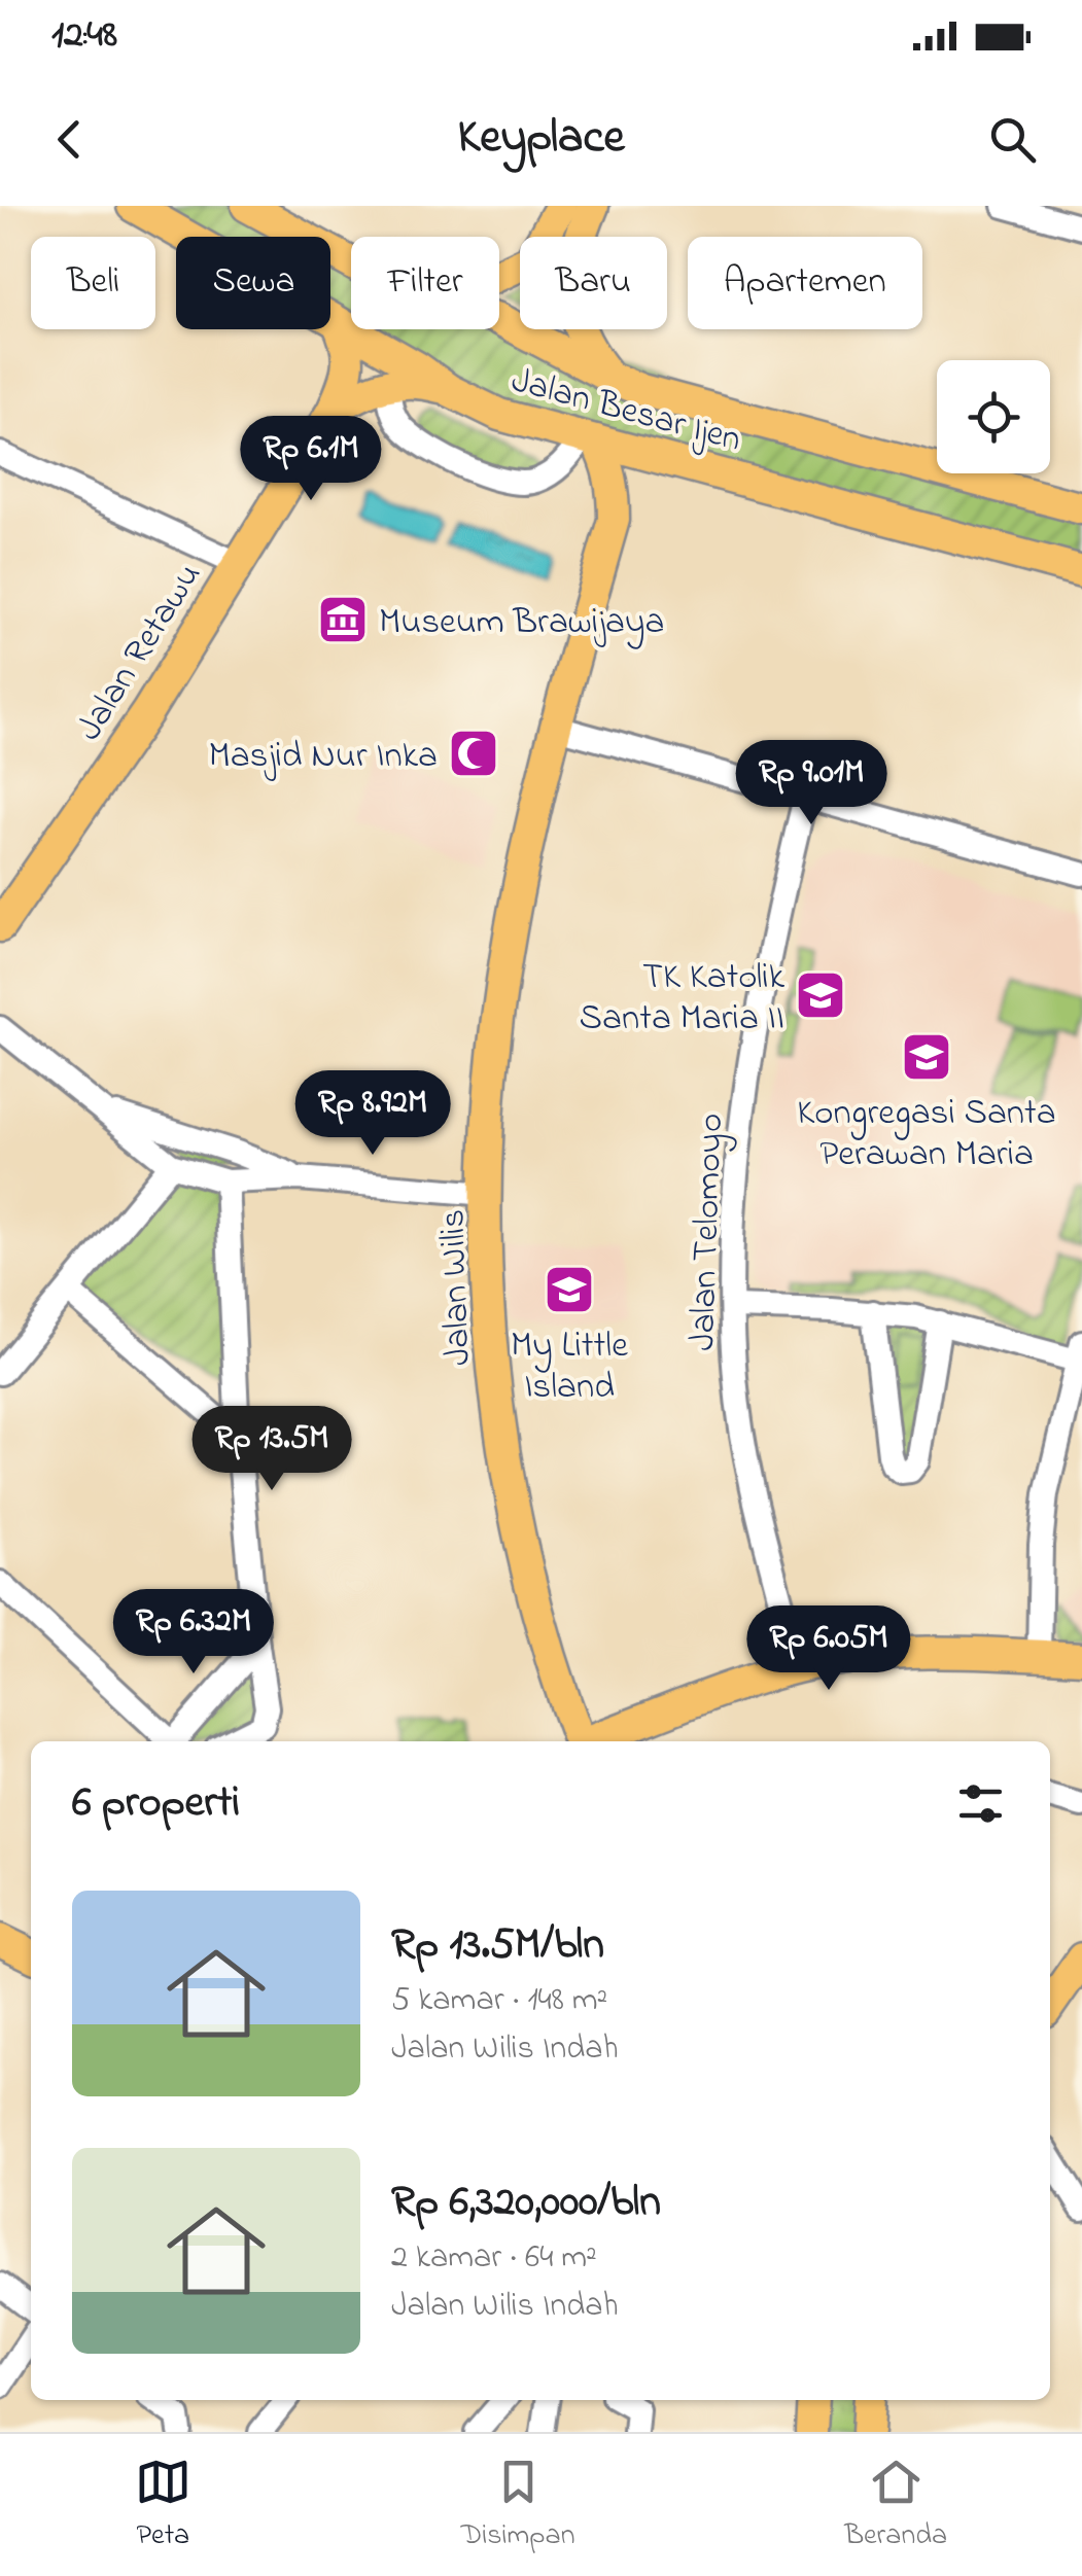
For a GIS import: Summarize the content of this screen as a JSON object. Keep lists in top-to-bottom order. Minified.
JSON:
{"streets":{"main road":["Jalan Besar Ijen","Jalan Retawu","Jalan Wilis"],"street":["Jalan Telomoyo"]},"crossings":[["Jalan Besar Ijen","Jalan Retawu"],["Jalan Besar Ijen","Jalan Wilis"]],"places":{"museum":["Museum Brawijaya"],"mosque":["Masjid Nur Inka"],"school or university":["TK Katolik Santa Maria II","Kongregasi Santa Perawan Maria","My Little Island"]},"page":{"status":"12:48","header":"Keyplace","chip":["Beli","Sewa","Filter","Baru","Apartemen"],"price":["Rp 6.1M","Rp 9.01M","Rp 8.92M","Rp 13.5M","Rp 6.32M","Rp 6.05M"],"heading":"6 properti","list":[{"name":"Rp 13.5M/bln","note":"5 kamar · 148 m² · Jalan Wilis Indah"},{"name":"Rp 6,320,000/bln","note":"2 kamar · 64 m² · Jalan Wilis Indah"}],"tabs":["Peta","Disimpan","Beranda"]}}
